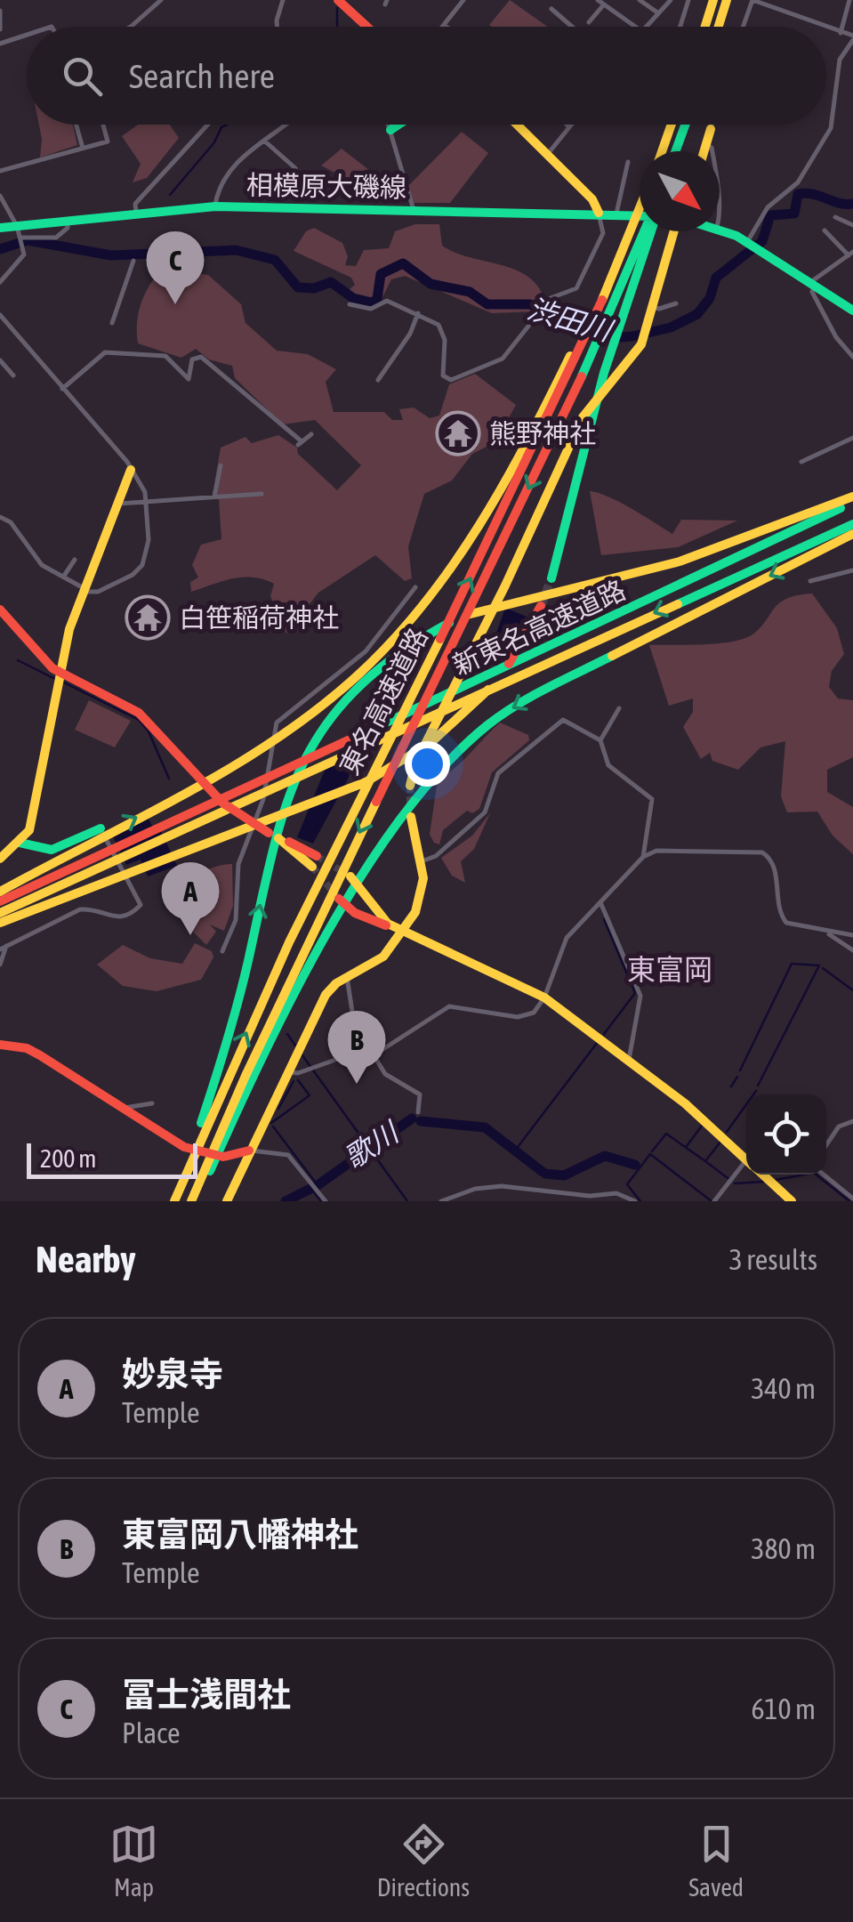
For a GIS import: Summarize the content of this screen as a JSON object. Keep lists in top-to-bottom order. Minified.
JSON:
{"streets":{"main road":["相模原大磯線","新東名高速道路","東名高速道路"]},"districts":["東富岡"],"water":["渋田川","歌川"],"places":{"temple":["熊野神社","白笹稲荷神社"]},"scale_bar":"200 m","north":"bottom right","page":{"search":"Search here","pins":["C","A","B"],"scale":"200 m","heading":["Nearby","3 results"],"list":[{"mark":"A","name":"妙泉寺","note":"Temple","value":"340 m"},{"mark":"B","name":"東富岡八幡神社","note":"Temple","value":"380 m"},{"mark":"C","name":"冨士浅間社","note":"Place","value":"610 m"}],"nav":["Map","Directions","Saved"]}}
